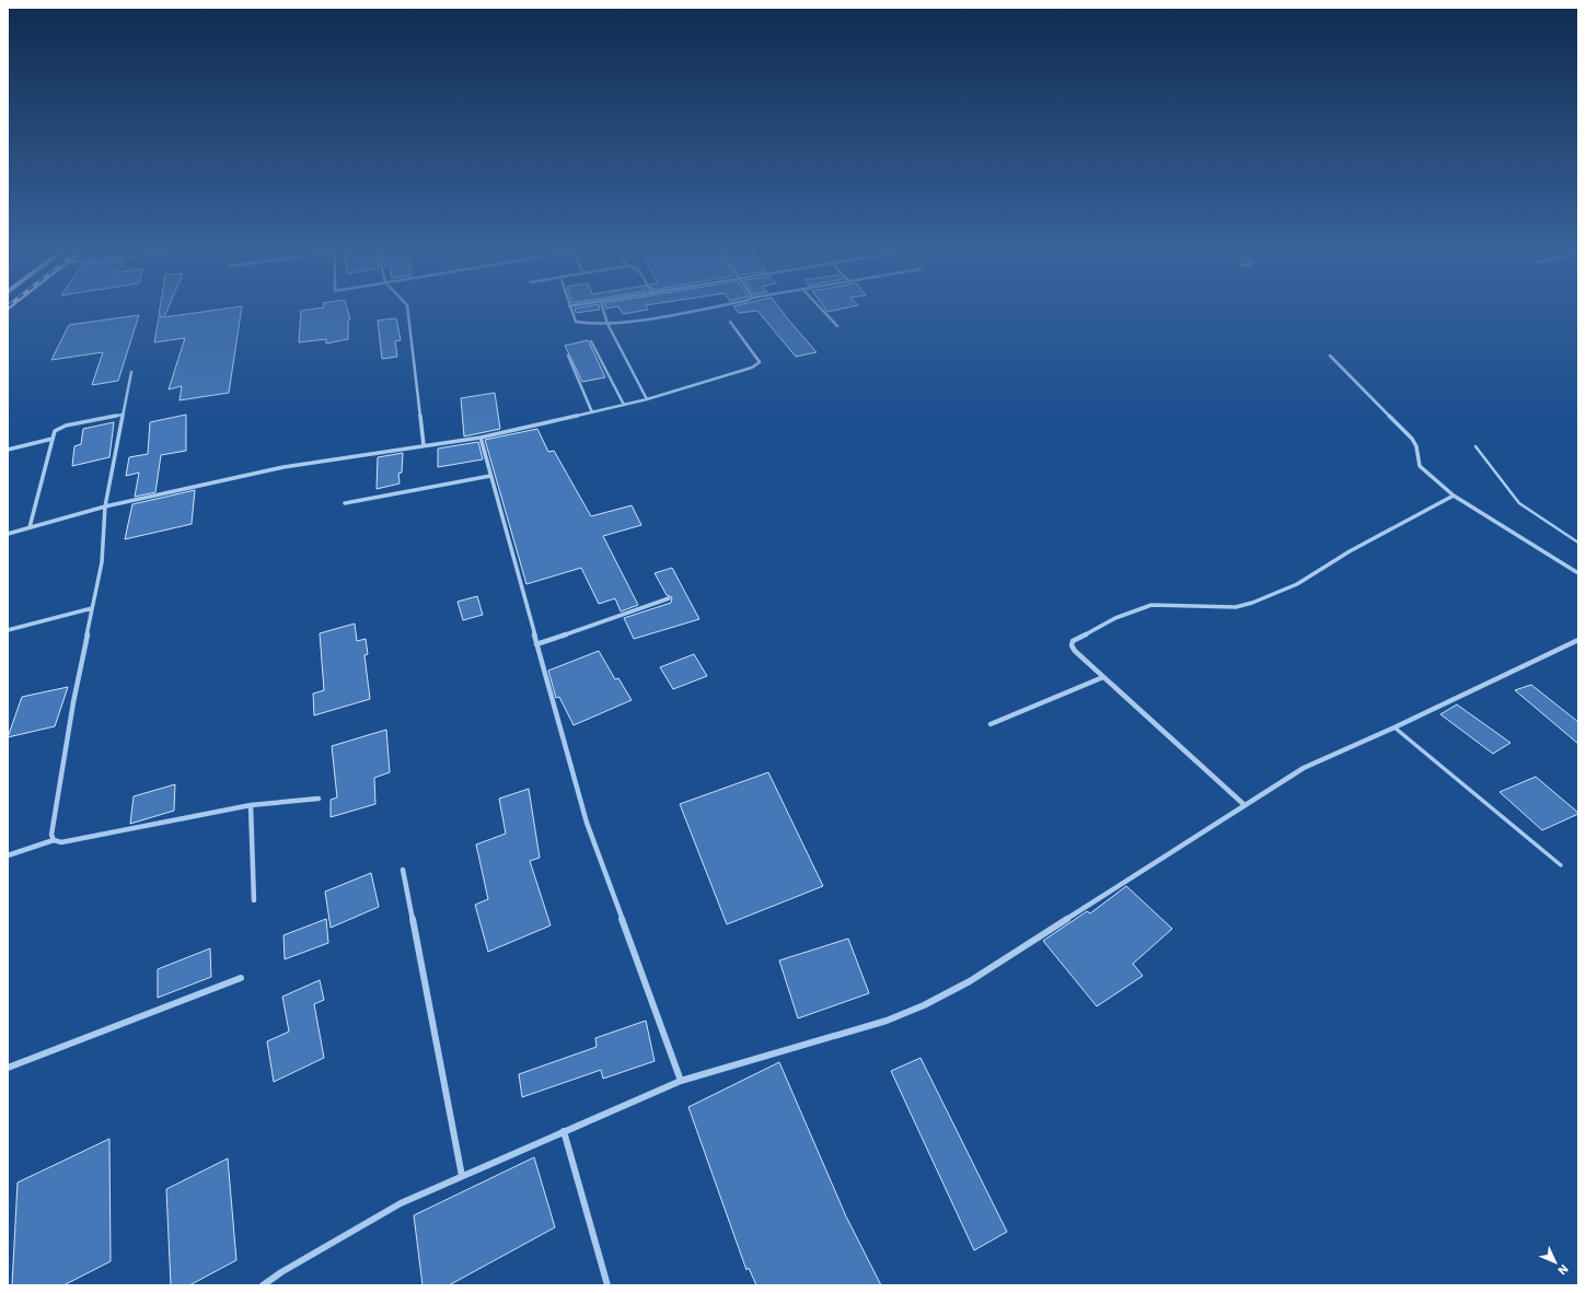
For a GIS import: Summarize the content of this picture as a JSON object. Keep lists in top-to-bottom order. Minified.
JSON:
{"north":"bottom right"}
